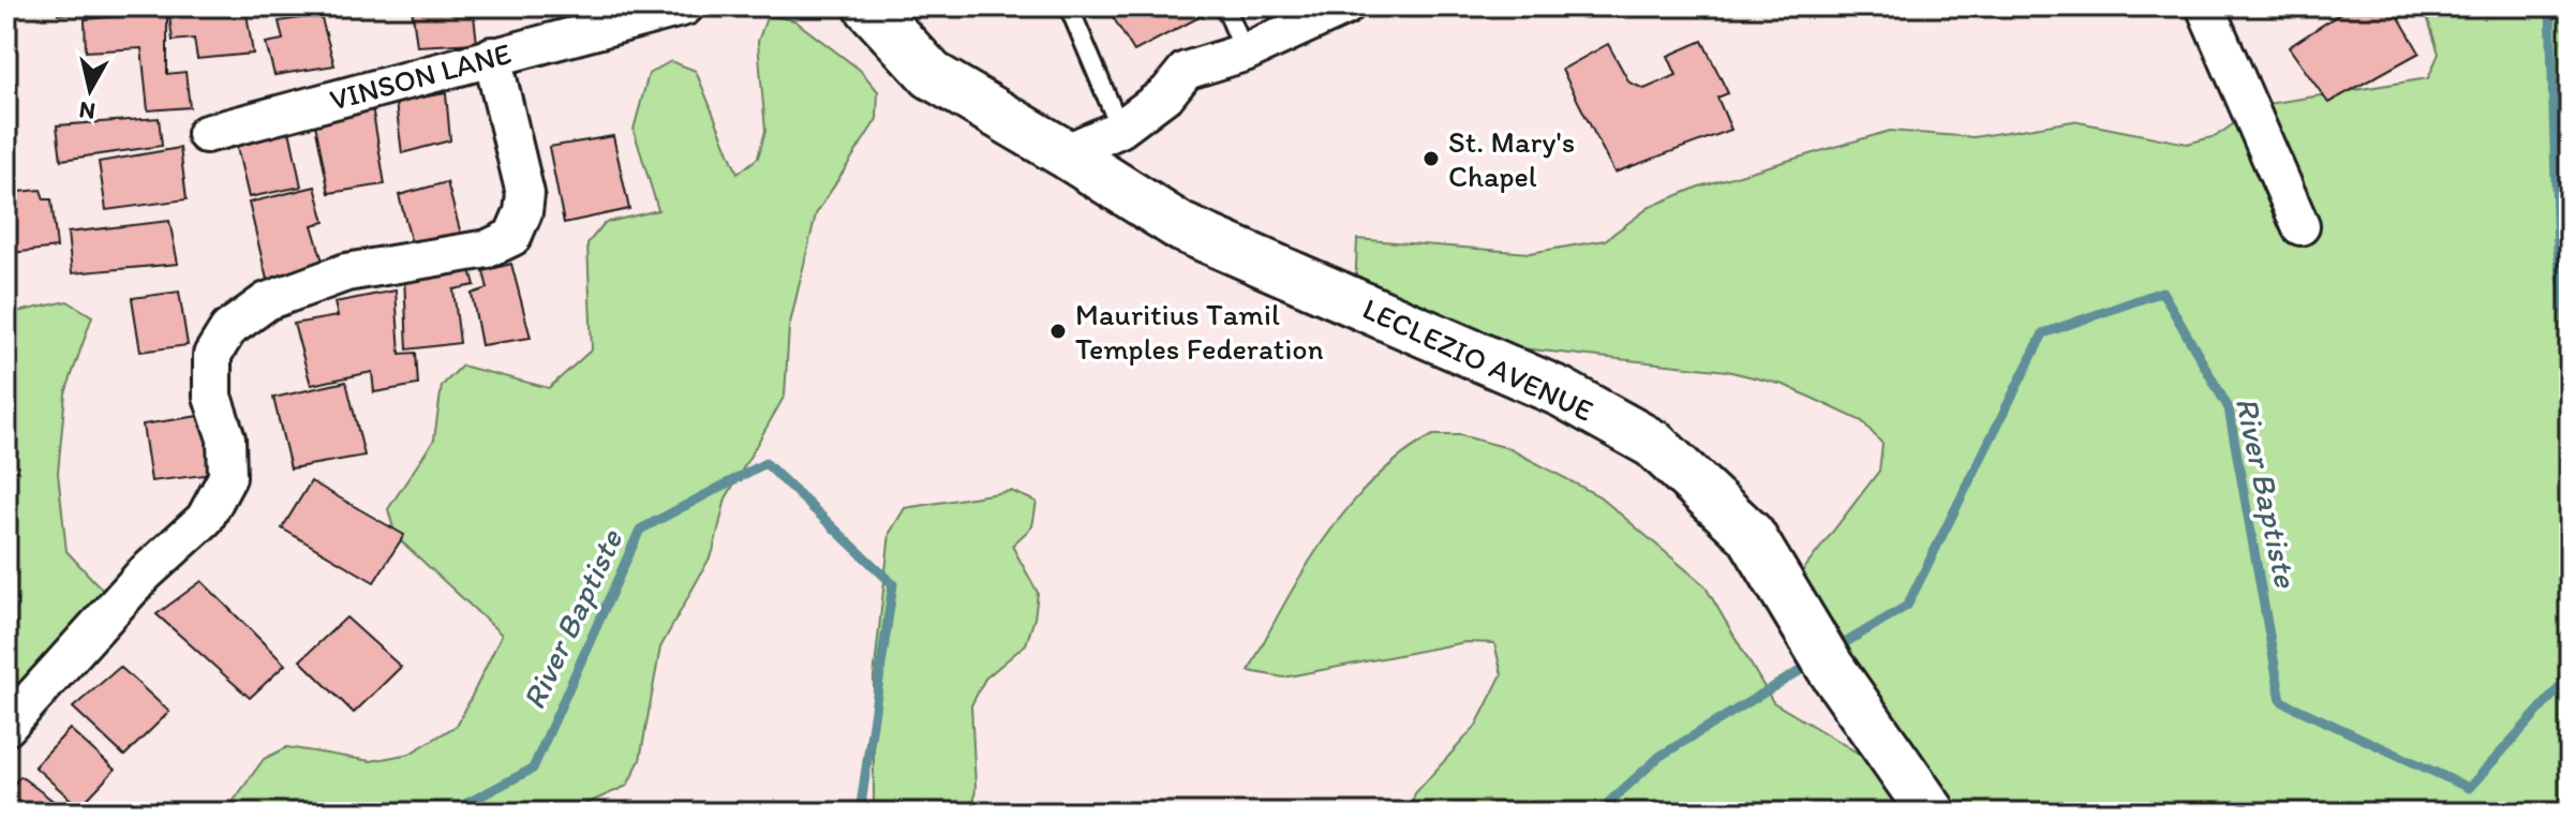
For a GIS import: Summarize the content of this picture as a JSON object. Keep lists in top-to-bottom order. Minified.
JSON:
{"streets":{"main road":["LECLEZIO AVENUE"],"street":["VINSON LANE"]},"water":["River Baptiste"],"places":["St. Mary's Chapel","Mauritius Tamil Temples Federation"],"north":"bottom"}
